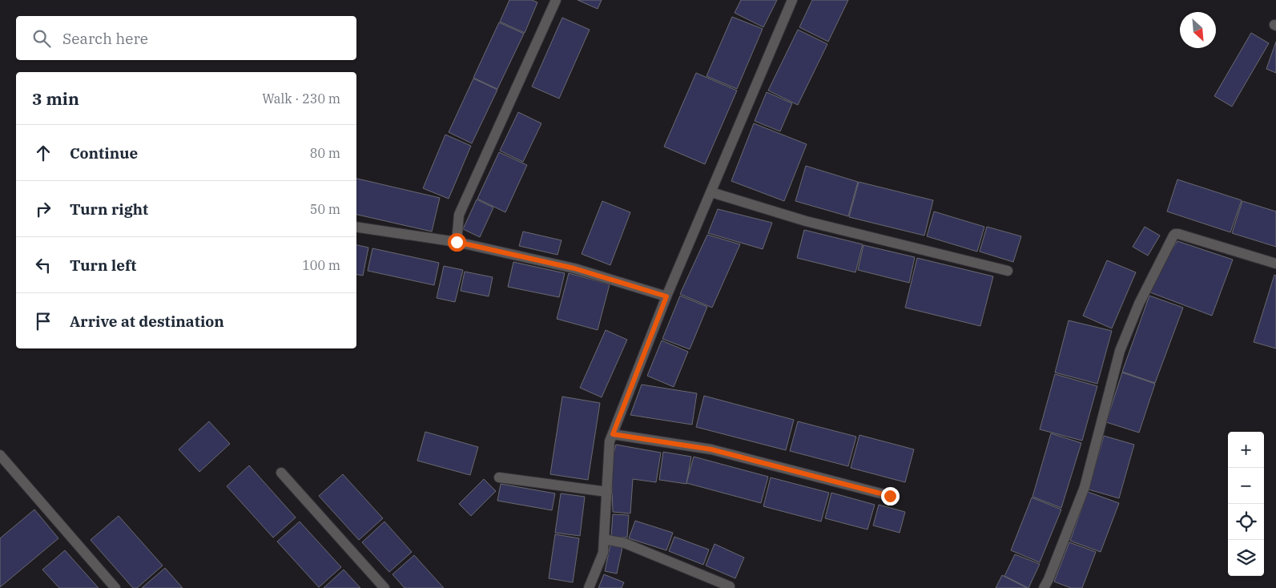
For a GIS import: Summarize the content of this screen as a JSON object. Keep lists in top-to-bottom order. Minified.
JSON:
{"north":"bottom right","page":{"search":"Search here","heading":["3 min","Walk · 230 m"],"list":[["Continue","80 m"],["Turn right","50 m"],["Turn left","100 m"],"Arrive at destination"],"map_buttons":["+","−"]}}
